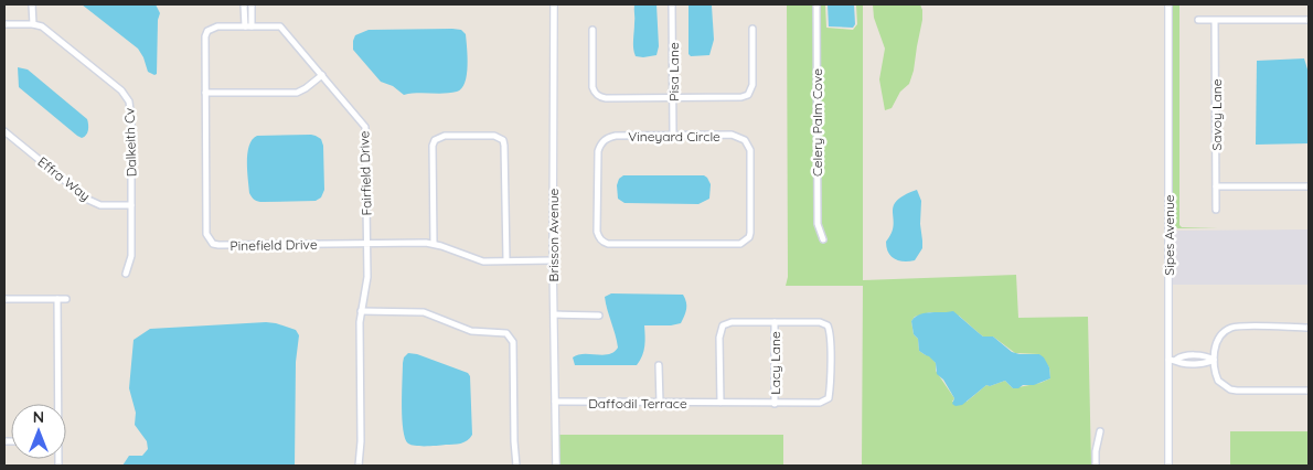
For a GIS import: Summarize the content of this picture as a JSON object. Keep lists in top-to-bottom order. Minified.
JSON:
{"streets":{"street":["Pisa Lane","Savoy Lane","Celery Palm Cove","Vineyard Circle","Dalkeith Cv","Fairfield Drive","Effra Way","Brisson Avenue","Sipes Avenue","Pinefield Drive","Lacy Lane","Daffodil Terrace"]},"crossings":[["Pisa Lane","Vineyard Circle"],["Dalkeith Cv","Effra Way"],["Fairfield Drive","Pinefield Drive"],["Brisson Avenue","Pinefield Drive"],["Brisson Avenue","Daffodil Terrace"],["Lacy Lane","Daffodil Terrace"]],"north":"top"}
